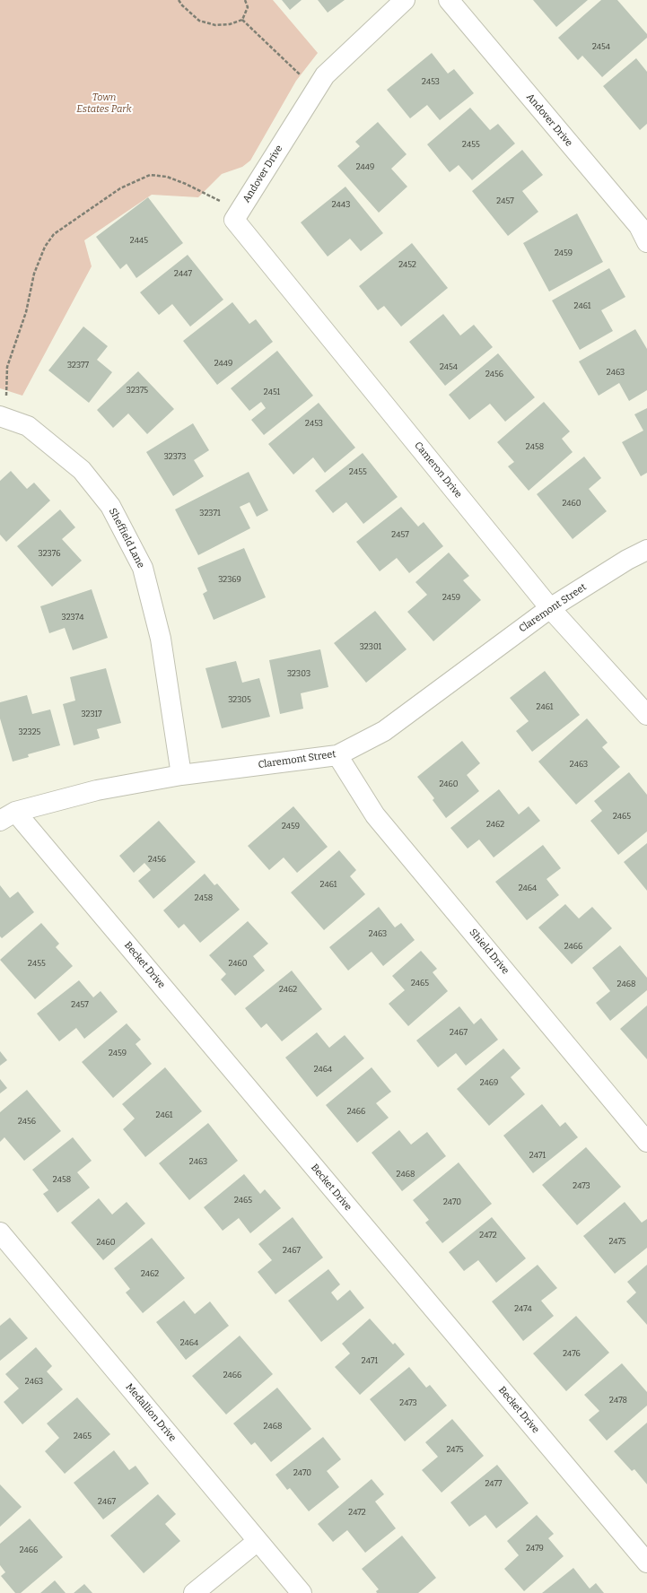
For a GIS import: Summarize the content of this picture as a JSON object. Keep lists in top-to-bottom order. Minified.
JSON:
{"streets":{"street":["Andover Drive","Cameron Drive","Sheffield Lane","Claremont Street","Shield Drive","Becket Drive","Medallion Drive"]},"crossings":[["Andover Drive","Cameron Drive"],["Cameron Drive","Claremont Street"],["Sheffield Lane","Claremont Street"],["Claremont Street","Shield Drive"],["Claremont Street","Becket Drive"]],"parks":["Town Estates Park"],"house_numbers":["2454","2453","2455","2449","2457","2443","2445","2459","2452","2447","2461","2449","32377","2454","2463","2456","32375","2451","2453","2458","32373","2455","2460","32371","2457","32376","32369","2459","32374","32301","32303","32305","2461","32317","32325","2463","2460","2465","2462","2459","2456","2461","2464","2458","2463","2466","2455","2460","2465","2468","2462","2457","2467","2459","2464","2469","2466","2461","2456","2471","2463","2468","2458","2473","2465","2470","2472","2475","2460","2467","2462","2474","2464","2476","2471","2466","2463","2478","2473","2468","2465","2475","2470","2477","2467","2472","2479","2466"]}
